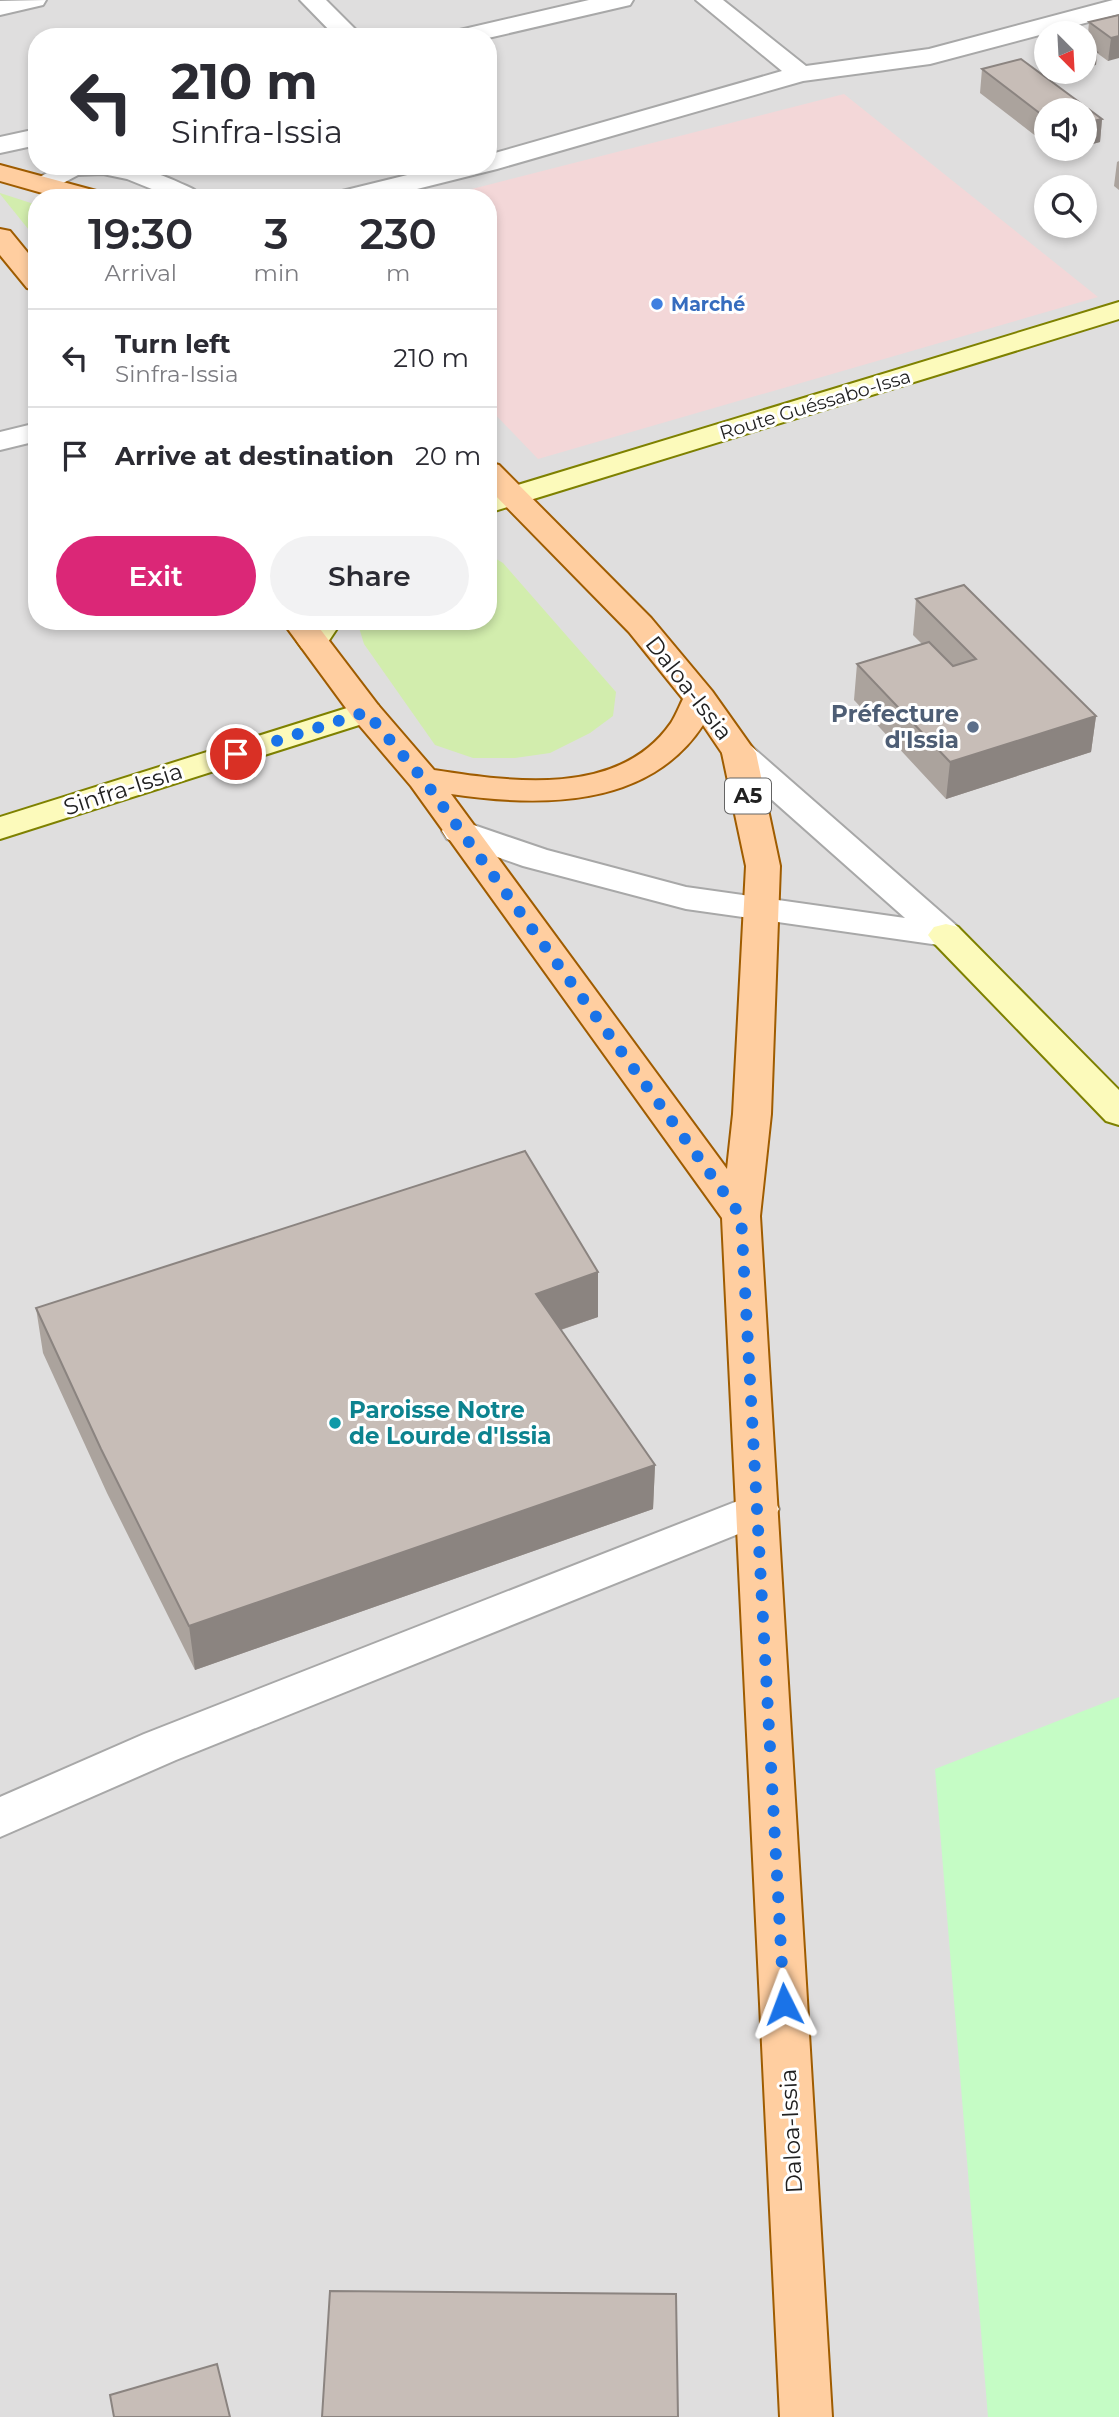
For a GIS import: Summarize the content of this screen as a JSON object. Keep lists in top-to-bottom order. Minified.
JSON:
{"streets":{"main road":["Route Guéssabo-Issa","Daloa-Issia","Sinfra-Issia","A5"]},"crossings":[["Route Guéssabo-Issa","Daloa-Issia"]],"places":["Marché","Préfecture d'Issia","Paroisse Notre de Lourde d'Issia"],"north":"bottom right","page":{"turn":["210 m","Sinfra-Issia"],"eta":["19:30","Arrival","3","min","230","m"],"list":[{"name":"Turn left","note":"Sinfra-Issia","value":"210 m"},{"name":"Arrive at destination","value":"20 m"}],"buttons":["Exit","Share"]}}
